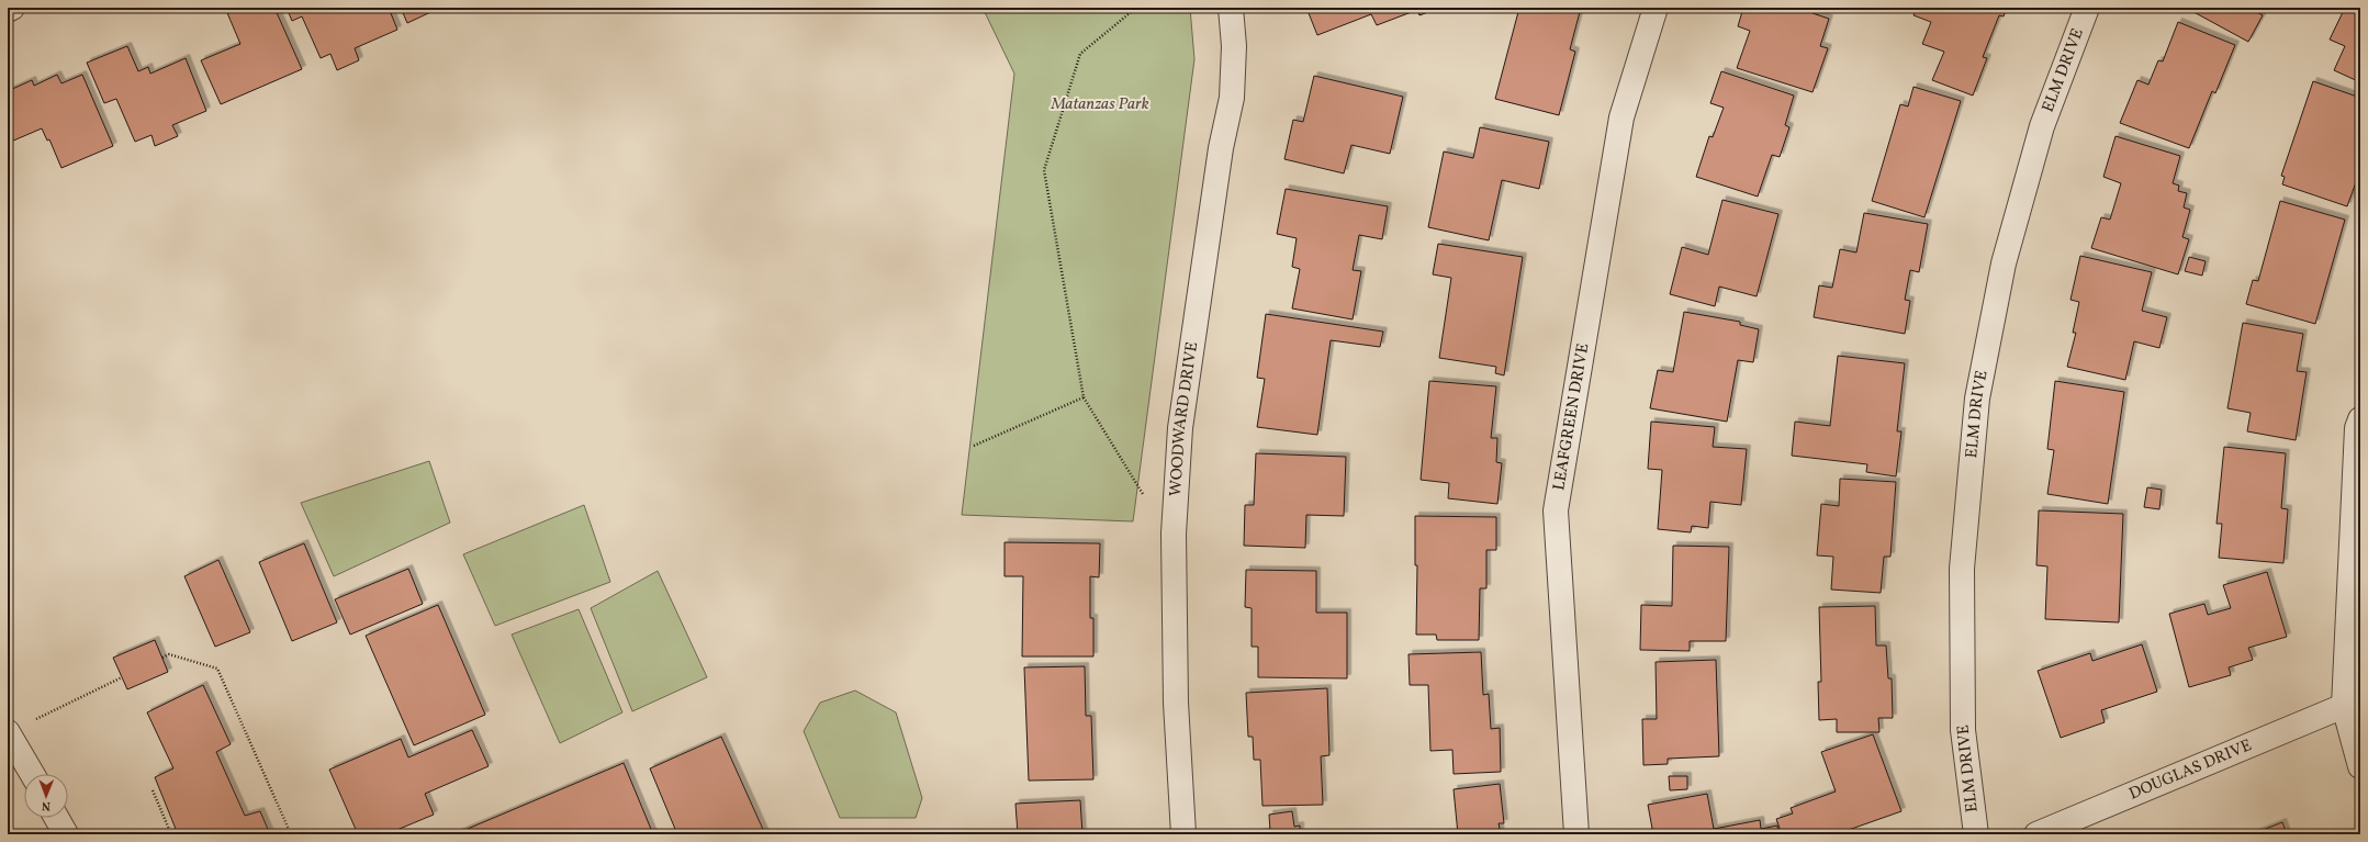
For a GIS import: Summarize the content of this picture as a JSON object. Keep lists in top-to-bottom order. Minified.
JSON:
{"streets":{"street":["ELM DRIVE","LEAFGREEN DRIVE","WOODWARD DRIVE","DOUGLAS DRIVE"]},"parks":["Matanzas Park"],"north":"bottom"}
